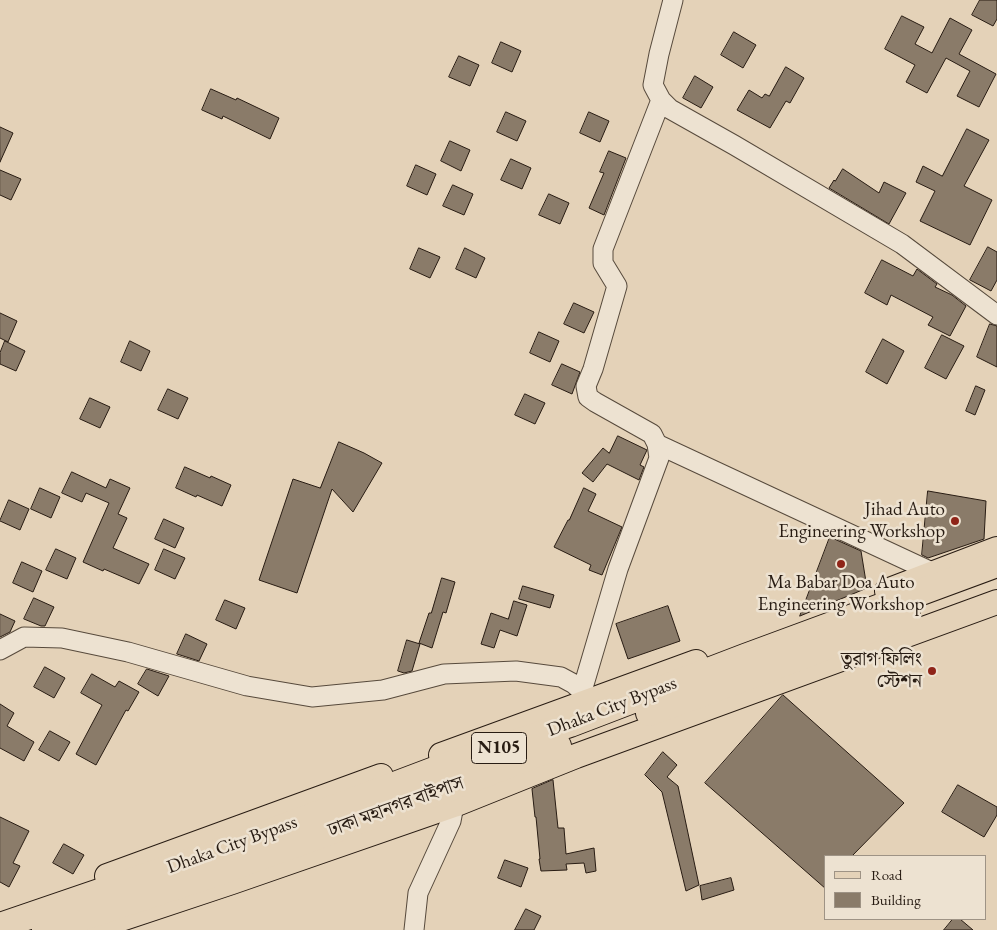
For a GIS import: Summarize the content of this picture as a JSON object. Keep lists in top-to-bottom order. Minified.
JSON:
{"streets":{"highway":["Dhaka City Bypass","N105","ঢাকা মহানগর বাইপাস"]},"places":["Jihad Auto Engineering Workshop","Ma Babar Doa Auto Engineering Workshop","তুরাগ ফিলিং স্টেশন"],"legend":["Road","Building"]}
